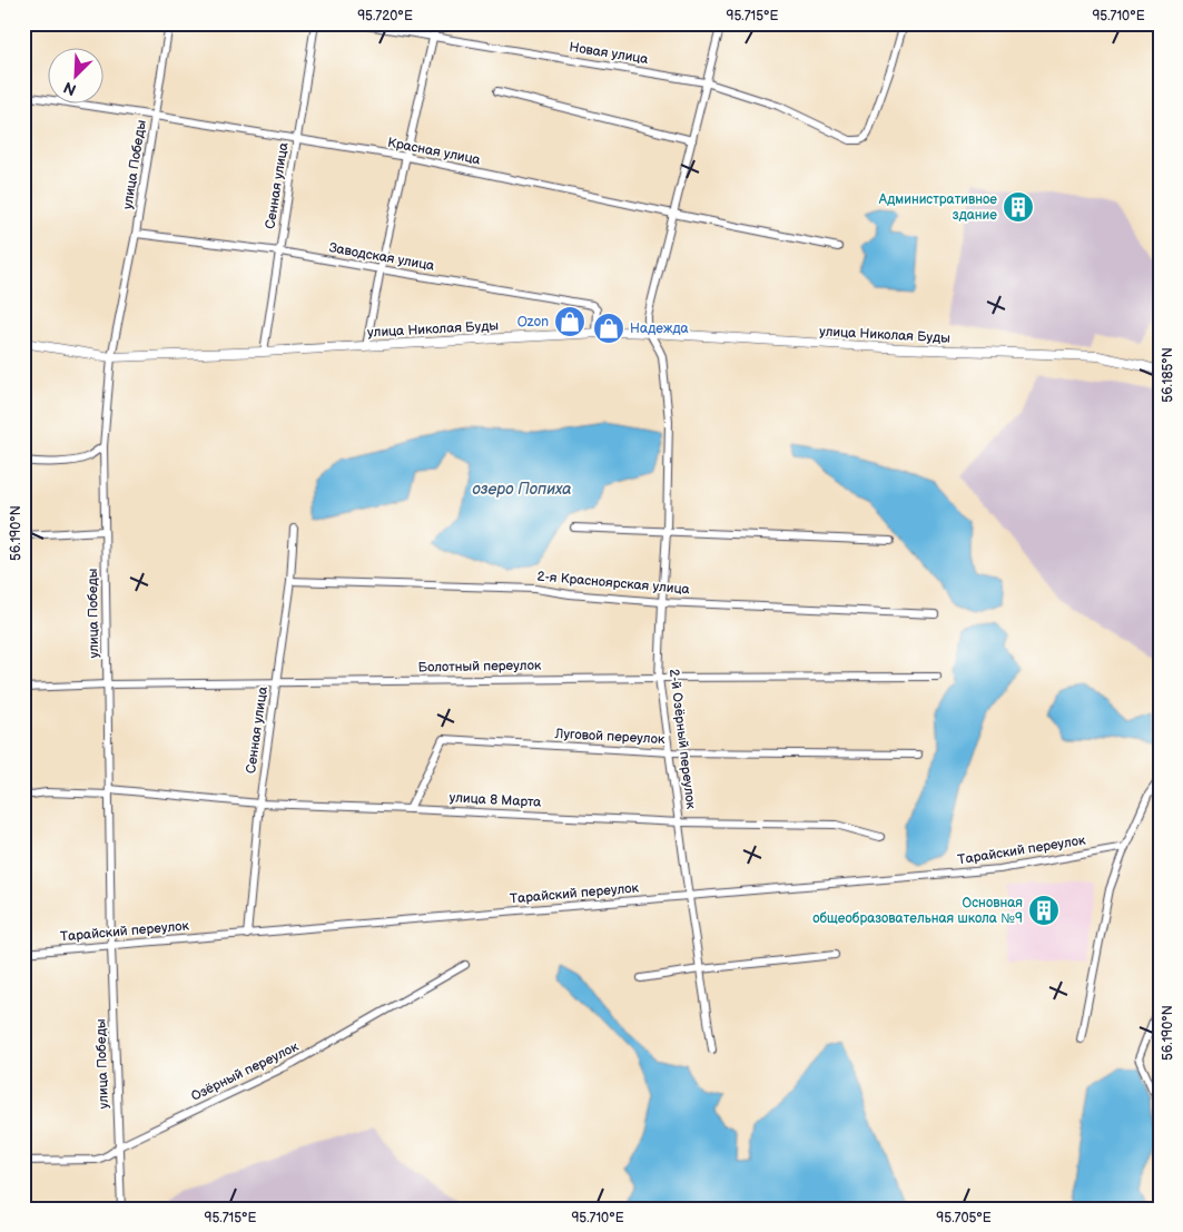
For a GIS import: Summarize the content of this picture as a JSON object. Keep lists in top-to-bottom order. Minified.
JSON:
{"streets":{"street":["Новая улица","Красная улица","улица Победы","Сенная улица","Заводская улица","улица Николая Буды","2-я Красноярская улица","Болотный переулок","Луговой переулок","2-й Озёрный переулок","улица 8 Марта","Тарайский переулок","Озёрный переулок"]},"crossings":[["Красная улица","улица Победы"],["Красная улица","Сенная улица"],["улица Победы","Заводская улица"],["улица Победы","улица Николая Буды"],["улица Победы","Болотный переулок"],["улица Победы","улица 8 Марта"],["улица Победы","Тарайский переулок"],["улица Победы","Озёрный переулок"],["Сенная улица","Заводская улица"],["Сенная улица","улица Николая Буды"],["Сенная улица","2-я Красноярская улица"],["Сенная улица","Болотный переулок"],["Сенная улица","улица 8 Марта"],["Сенная улица","Тарайский переулок"],["Заводская улица","улица Николая Буды"],["улица Николая Буды","2-й Озёрный переулок"],["2-я Красноярская улица","2-й Озёрный переулок"],["Болотный переулок","2-й Озёрный переулок"],["Луговой переулок","2-й Озёрный переулок"],["Луговой переулок","улица 8 Марта"],["2-й Озёрный переулок","улица 8 Марта"],["2-й Озёрный переулок","Тарайский переулок"]],"water":["озеро Попиха"],"places":{"building":["Административное здание","Основная общеобразовательная школа №9"],"shop":["Ozon","Надежда"]},"north":"bottom left","coordinates":["95.720°E","95.715°E","95.710°E","56.185°N","56.190°N","95.705°E"]}
